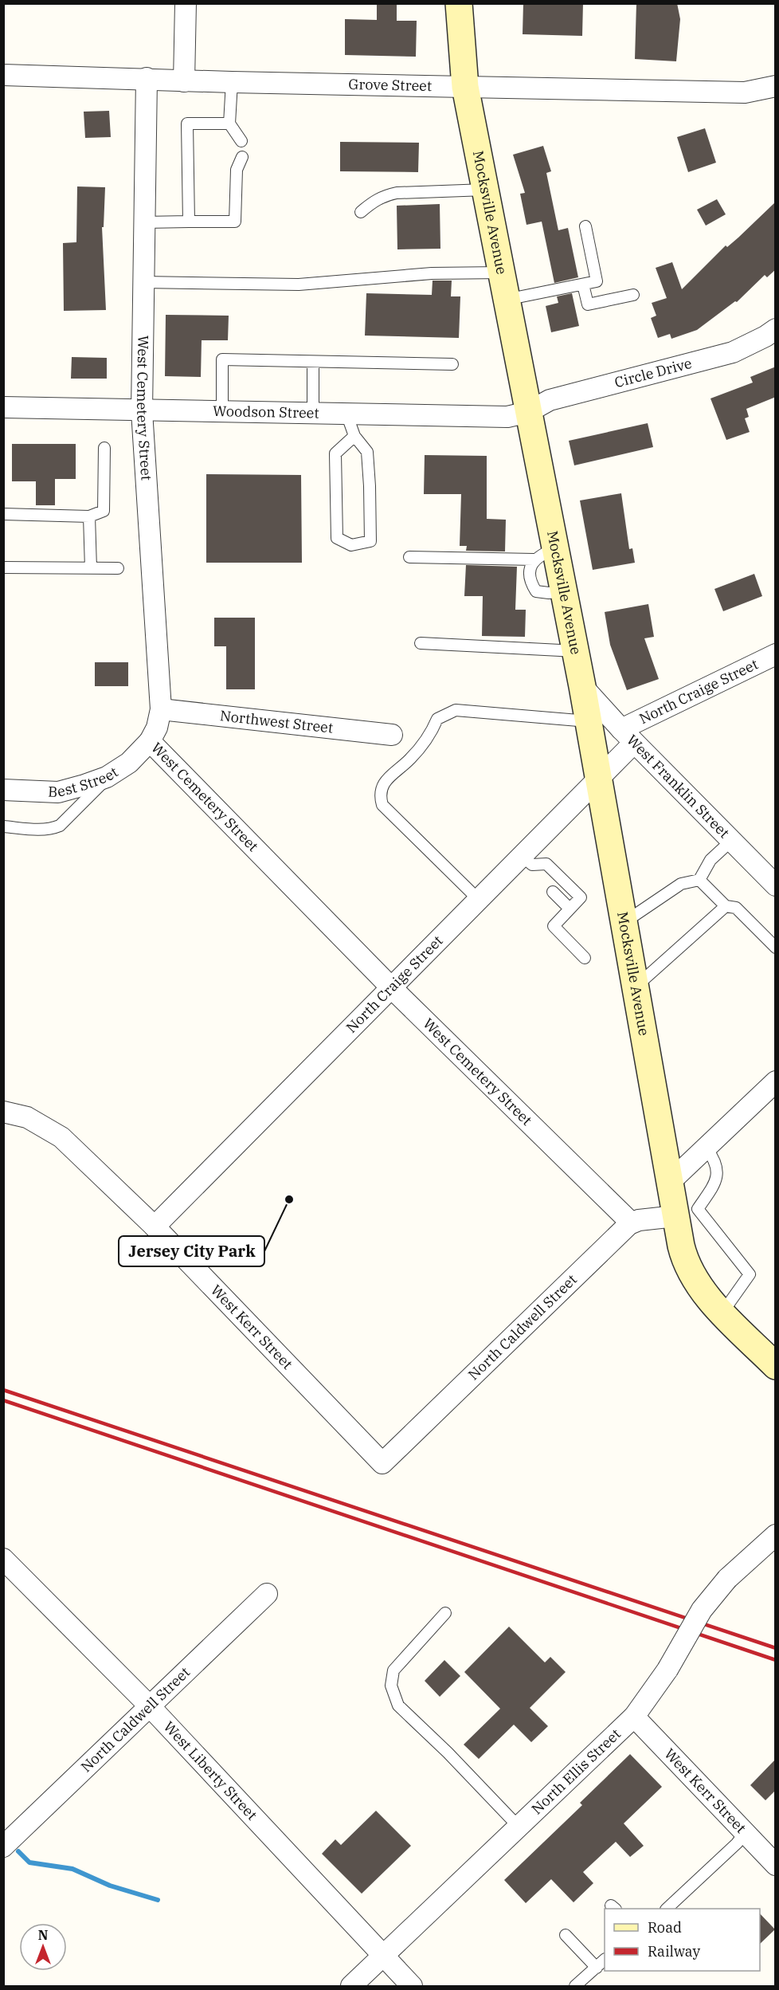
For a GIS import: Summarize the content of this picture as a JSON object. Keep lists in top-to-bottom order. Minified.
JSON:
{"streets":{"street":["Grove Street","Mocksville Avenue","Circle Drive","West Cemetery Street","Woodson Street","North Craige Street","Northwest Street","Best Street","West Franklin Street","West Kerr Street","North Caldwell Street","West Liberty Street","North Ellis Street"]},"crossings":[["Grove Street","Mocksville Avenue"],["Grove Street","West Cemetery Street"],["Mocksville Avenue","Circle Drive"],["Mocksville Avenue","Woodson Street"],["Mocksville Avenue","North Craige Street"],["Mocksville Avenue","West Franklin Street"],["Circle Drive","Woodson Street"],["West Cemetery Street","Woodson Street"],["West Cemetery Street","North Craige Street"],["West Cemetery Street","Northwest Street"],["West Cemetery Street","Best Street"],["West Cemetery Street","North Caldwell Street"],["North Craige Street","West Franklin Street"],["North Craige Street","West Kerr Street"],["West Kerr Street","North Caldwell Street"],["West Kerr Street","North Ellis Street"],["North Caldwell Street","West Liberty Street"],["West Liberty Street","North Ellis Street"]],"places":["Jersey City Park"],"legend":["Road","Railway"],"north":"top"}
